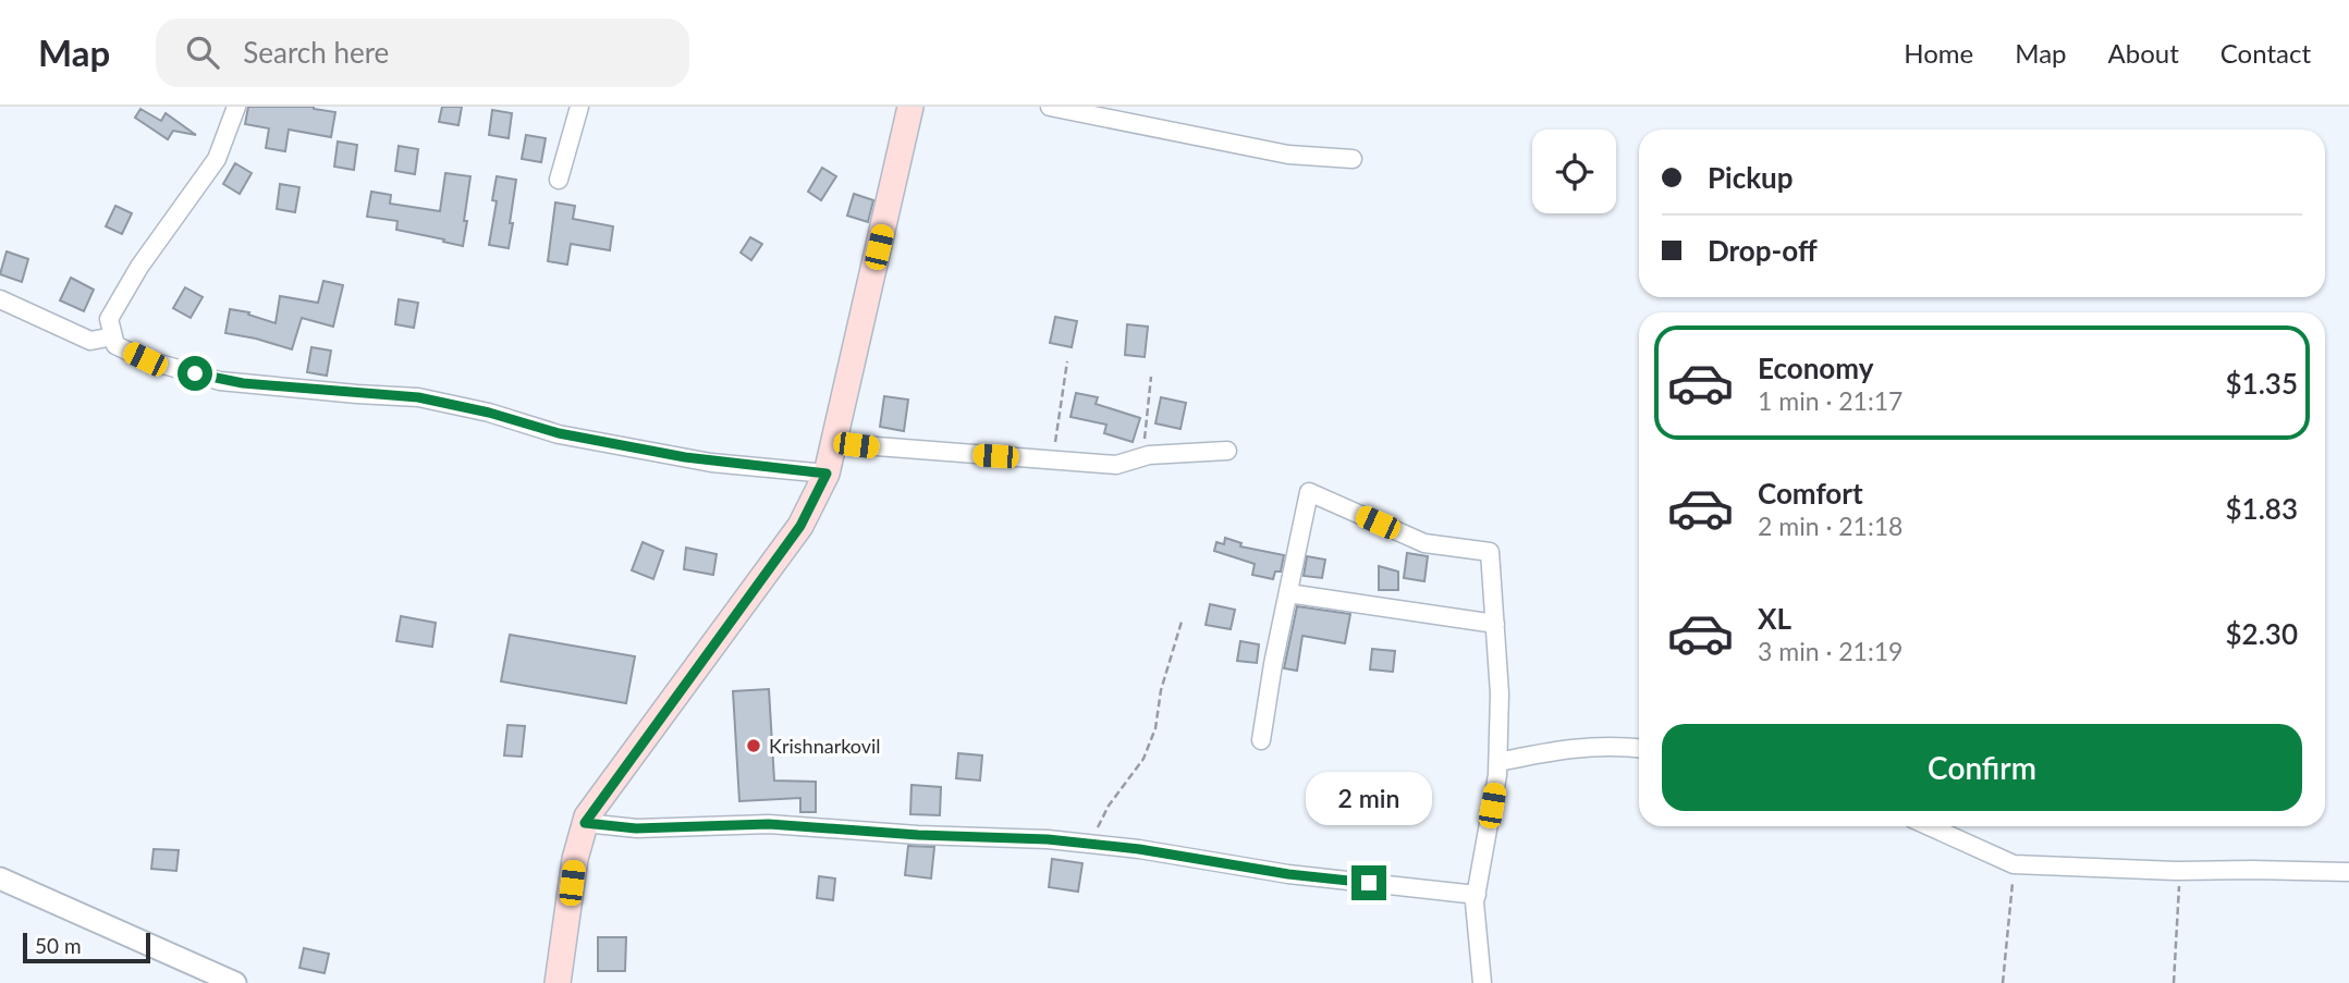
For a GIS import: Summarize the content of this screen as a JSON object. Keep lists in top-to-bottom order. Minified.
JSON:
{"places":["Krishnarkovil"],"scale_bar":"50 m","page":{"header":"Map","search":"Search here","nav":["Home","Map","About","Contact"],"banner":["Pickup","Drop-off"],"list":[{"name":"Economy","note":"1 min · 21:17","value":"$1.35"},{"name":"Comfort","note":"2 min · 21:18","value":"$1.83"},{"name":"XL","note":"3 min · 21:19","value":"$2.30"}],"buttons":"Confirm","bubble":"2 min","scale":"50 m"}}
